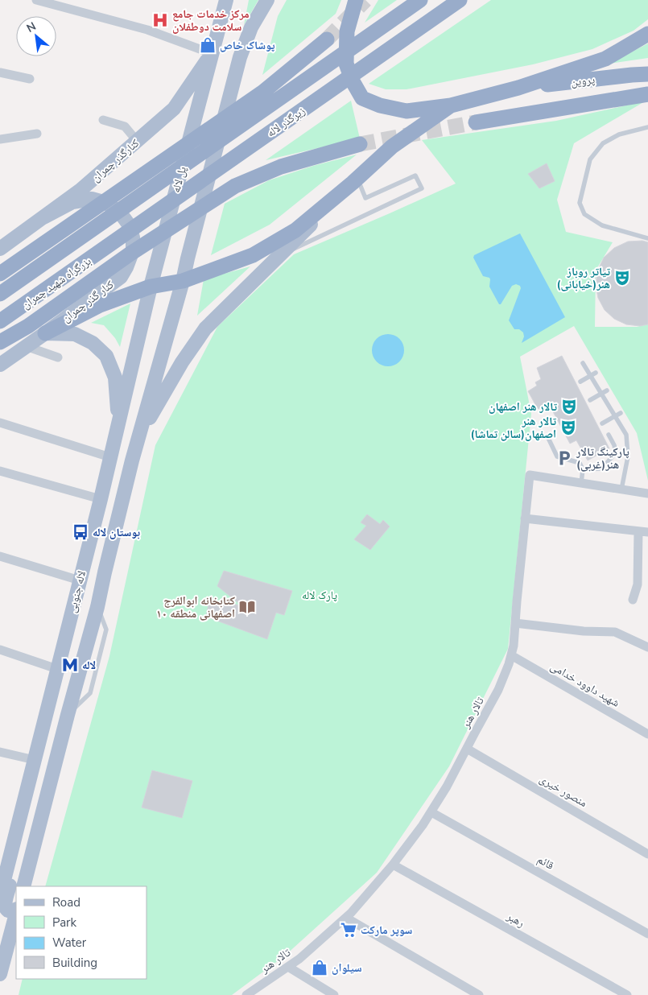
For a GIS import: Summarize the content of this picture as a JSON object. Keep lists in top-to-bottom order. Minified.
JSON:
{"streets":{"highway":["پروین","زیرگذر لاله","بزرگراه شهید چمران"],"main road":["کنارگذر چمران","پل لاله","کنار گذر چمران","لاله جنوبی"],"street":["شهید داوود خدامی","تالار هنر","منصور خیری","قائم","رهبر"]},"crossings":[["زیرگذر لاله","بزرگراه شهید چمران"],["کنارگذر چمران","پل لاله"],["کنارگذر چمران","کنار گذر چمران"],["پل لاله","لاله جنوبی"],["شهید داوود خدامی","تالار هنر"],["تالار هنر","منصور خیری"],["تالار هنر","قائم"],["تالار هنر","رهبر"]],"parks":["پارک لاله"],"places":{"hospital":["مرکز خدمات جامع سلامت دوطفلان"],"shop":["پوشاک خاص","سیلوان"],"theatre":["تیاتر روباز هنر(خیابانی)","تالار هنر اصفهان","تالار هنر اصفهان(سالن تماشا)"],"parking":["پارکینگ تالار هنر(غربی)"],"bus stop":["بوستان لاله"],"library":["کتابخانه ابوالفرج اصفهانی منطقه ۱۰"],"metro station":["لاله"],"supermarket":["سوپر مارکت"]},"legend":["Road","Park","Water","Building"],"north":"top left"}
